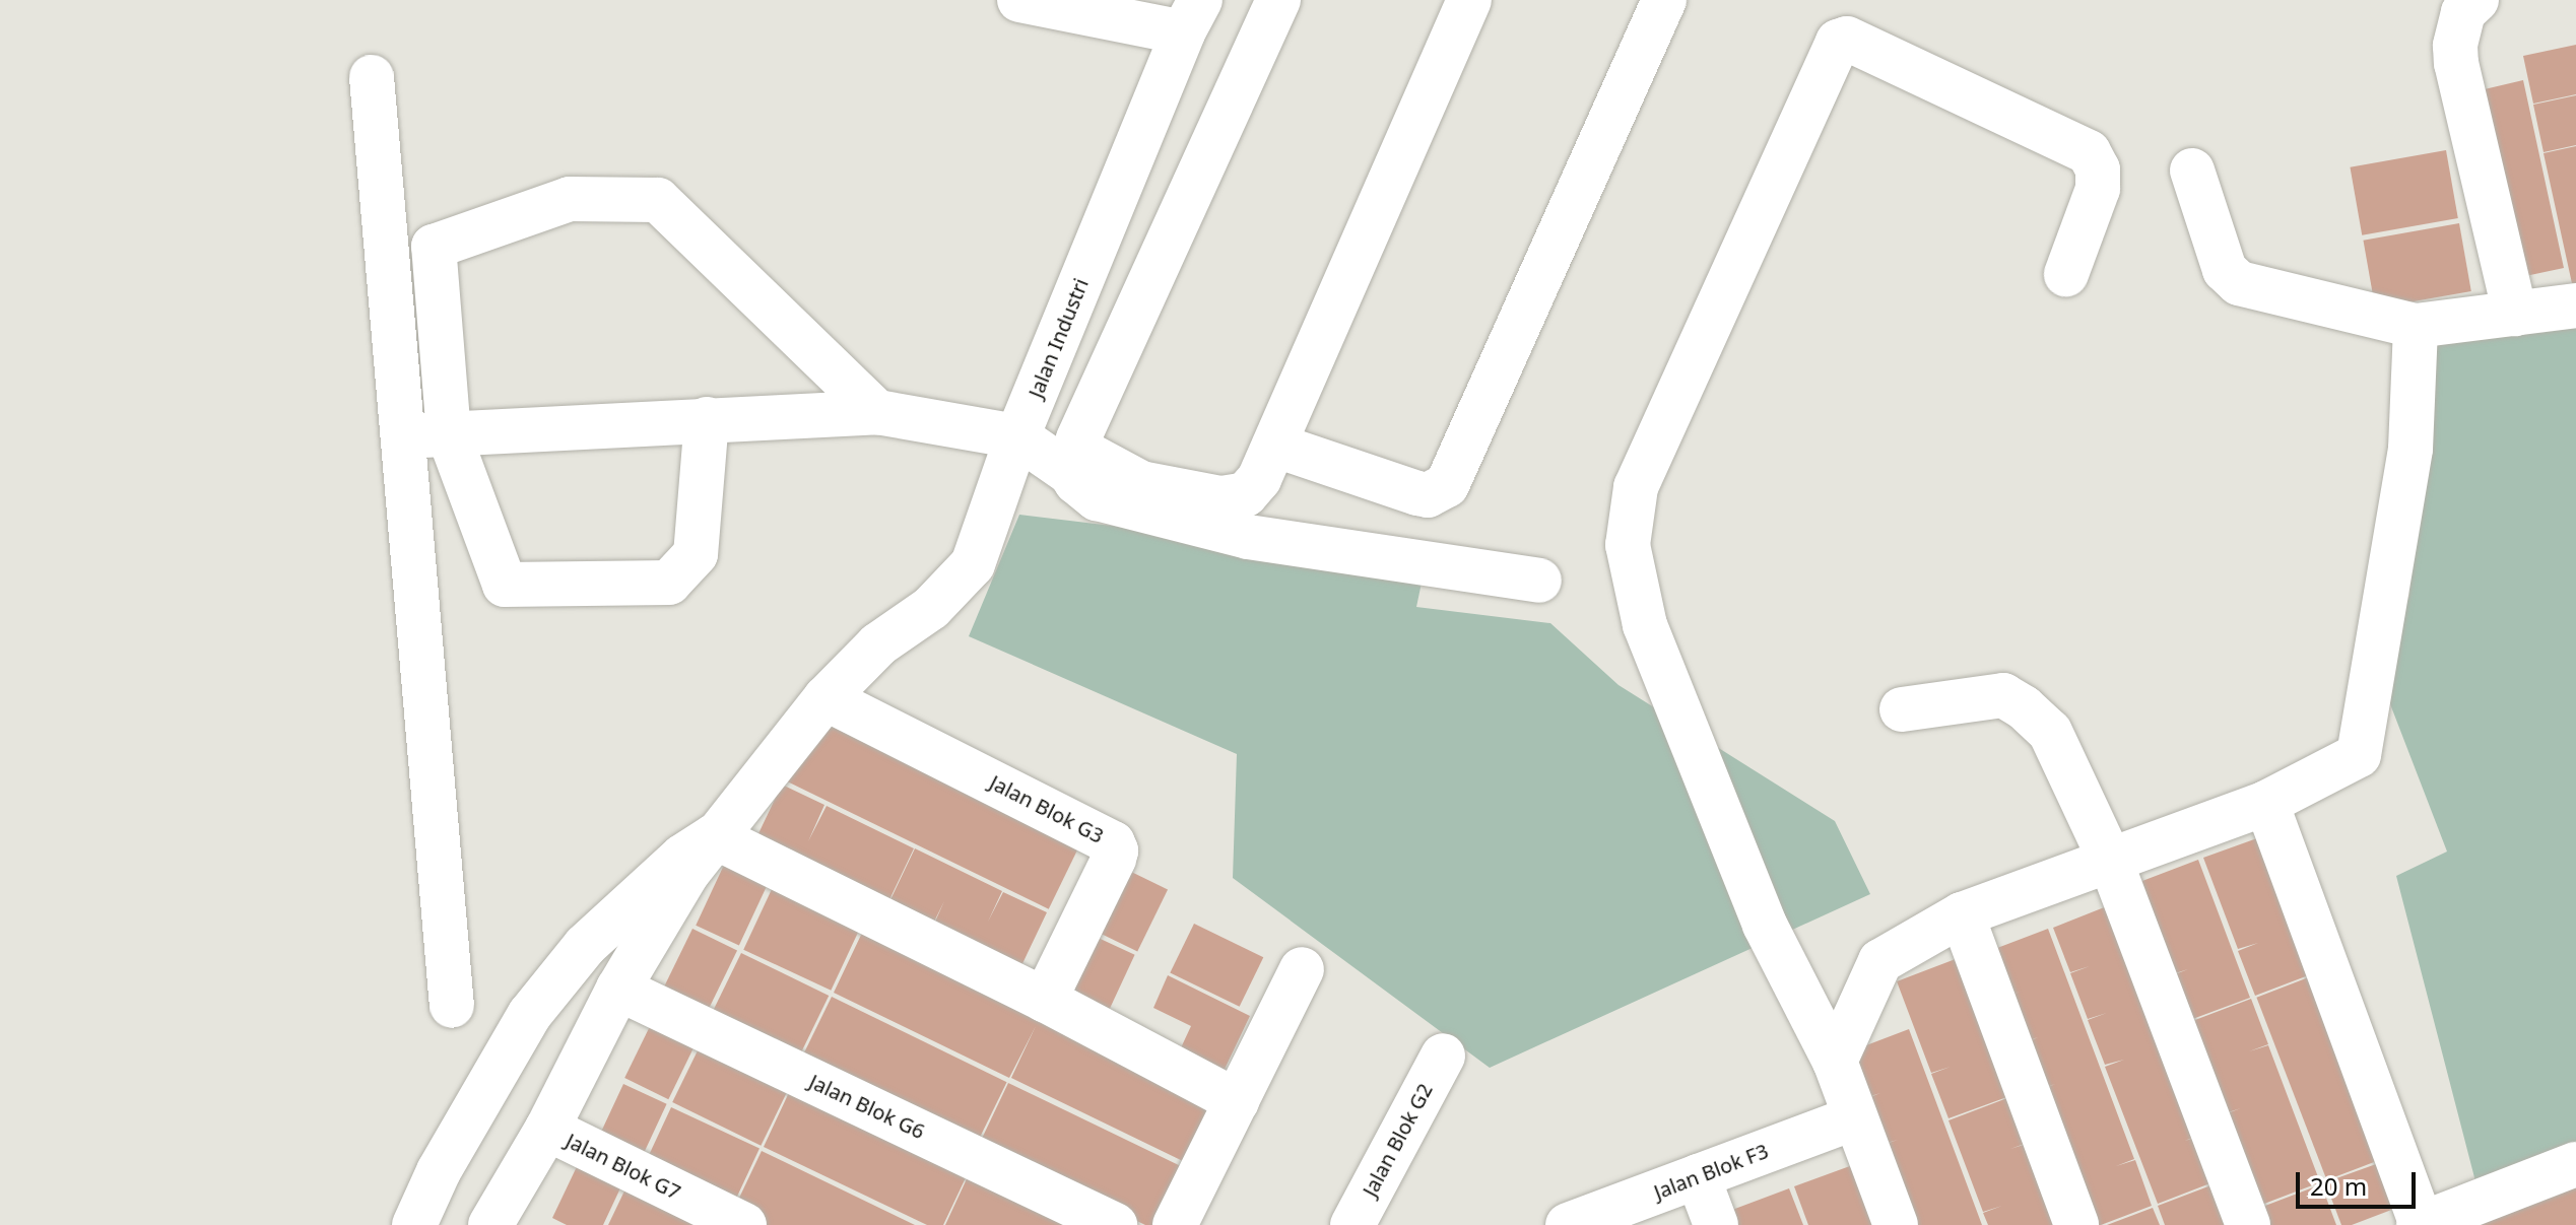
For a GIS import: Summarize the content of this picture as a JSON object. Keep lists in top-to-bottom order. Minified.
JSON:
{"streets":{"street":["Jalan Industri","Jalan Blok G3","Jalan Blok G6","Jalan Blok G2","Jalan Blok G7","Jalan Blok F3"]},"crossings":[["Jalan Industri","Jalan Blok G3"]],"scale_bar":"20 m"}
